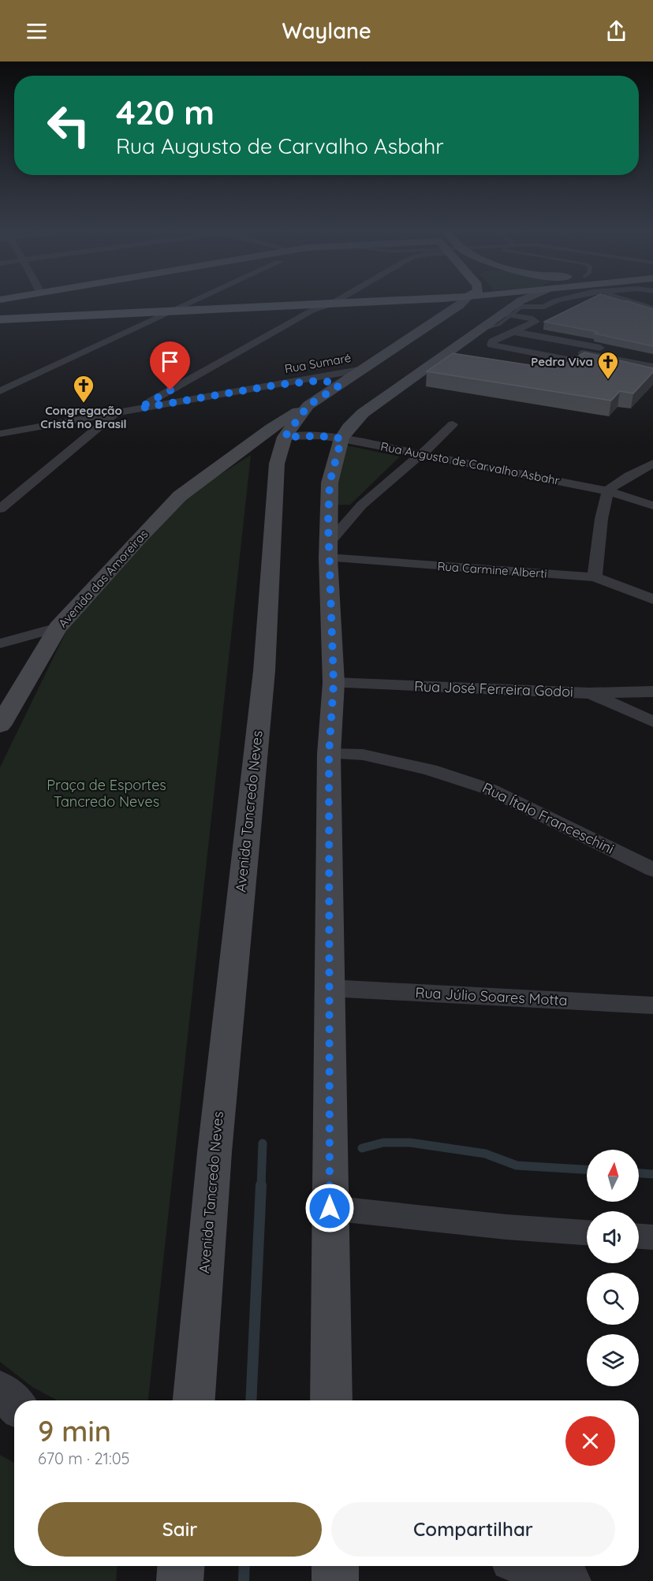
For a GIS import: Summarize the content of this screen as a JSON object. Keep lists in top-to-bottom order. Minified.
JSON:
{"streets":{"main road":["Avenida das Amoreiras","Avenida Tancredo Neves"],"street":["Rua Sumaré","Rua Augusto de Carvalho Asbahr","Rua Carmine Alberti","Rua José Ferreira Godoi","Rua Ítalo Franceschini","Rua Júlio Soares Motta"]},"crossings":[["Rua Sumaré","Avenida Tancredo Neves"],["Rua Augusto de Carvalho Asbahr","Avenida das Amoreiras"],["Rua Augusto de Carvalho Asbahr","Avenida Tancredo Neves"],["Avenida das Amoreiras","Avenida Tancredo Neves"]],"parks":["Praça de Esportes Tancredo Neves"],"places":{"church":["Pedra Viva","Congregação Cristã no Brasil"]},"north":"top","page":{"header":"Waylane","turn":["420 m","Rua Augusto de Carvalho Asbahr"],"heading":["9 min","670 m · 21:05"],"buttons":["Sair","Compartilhar"]}}
